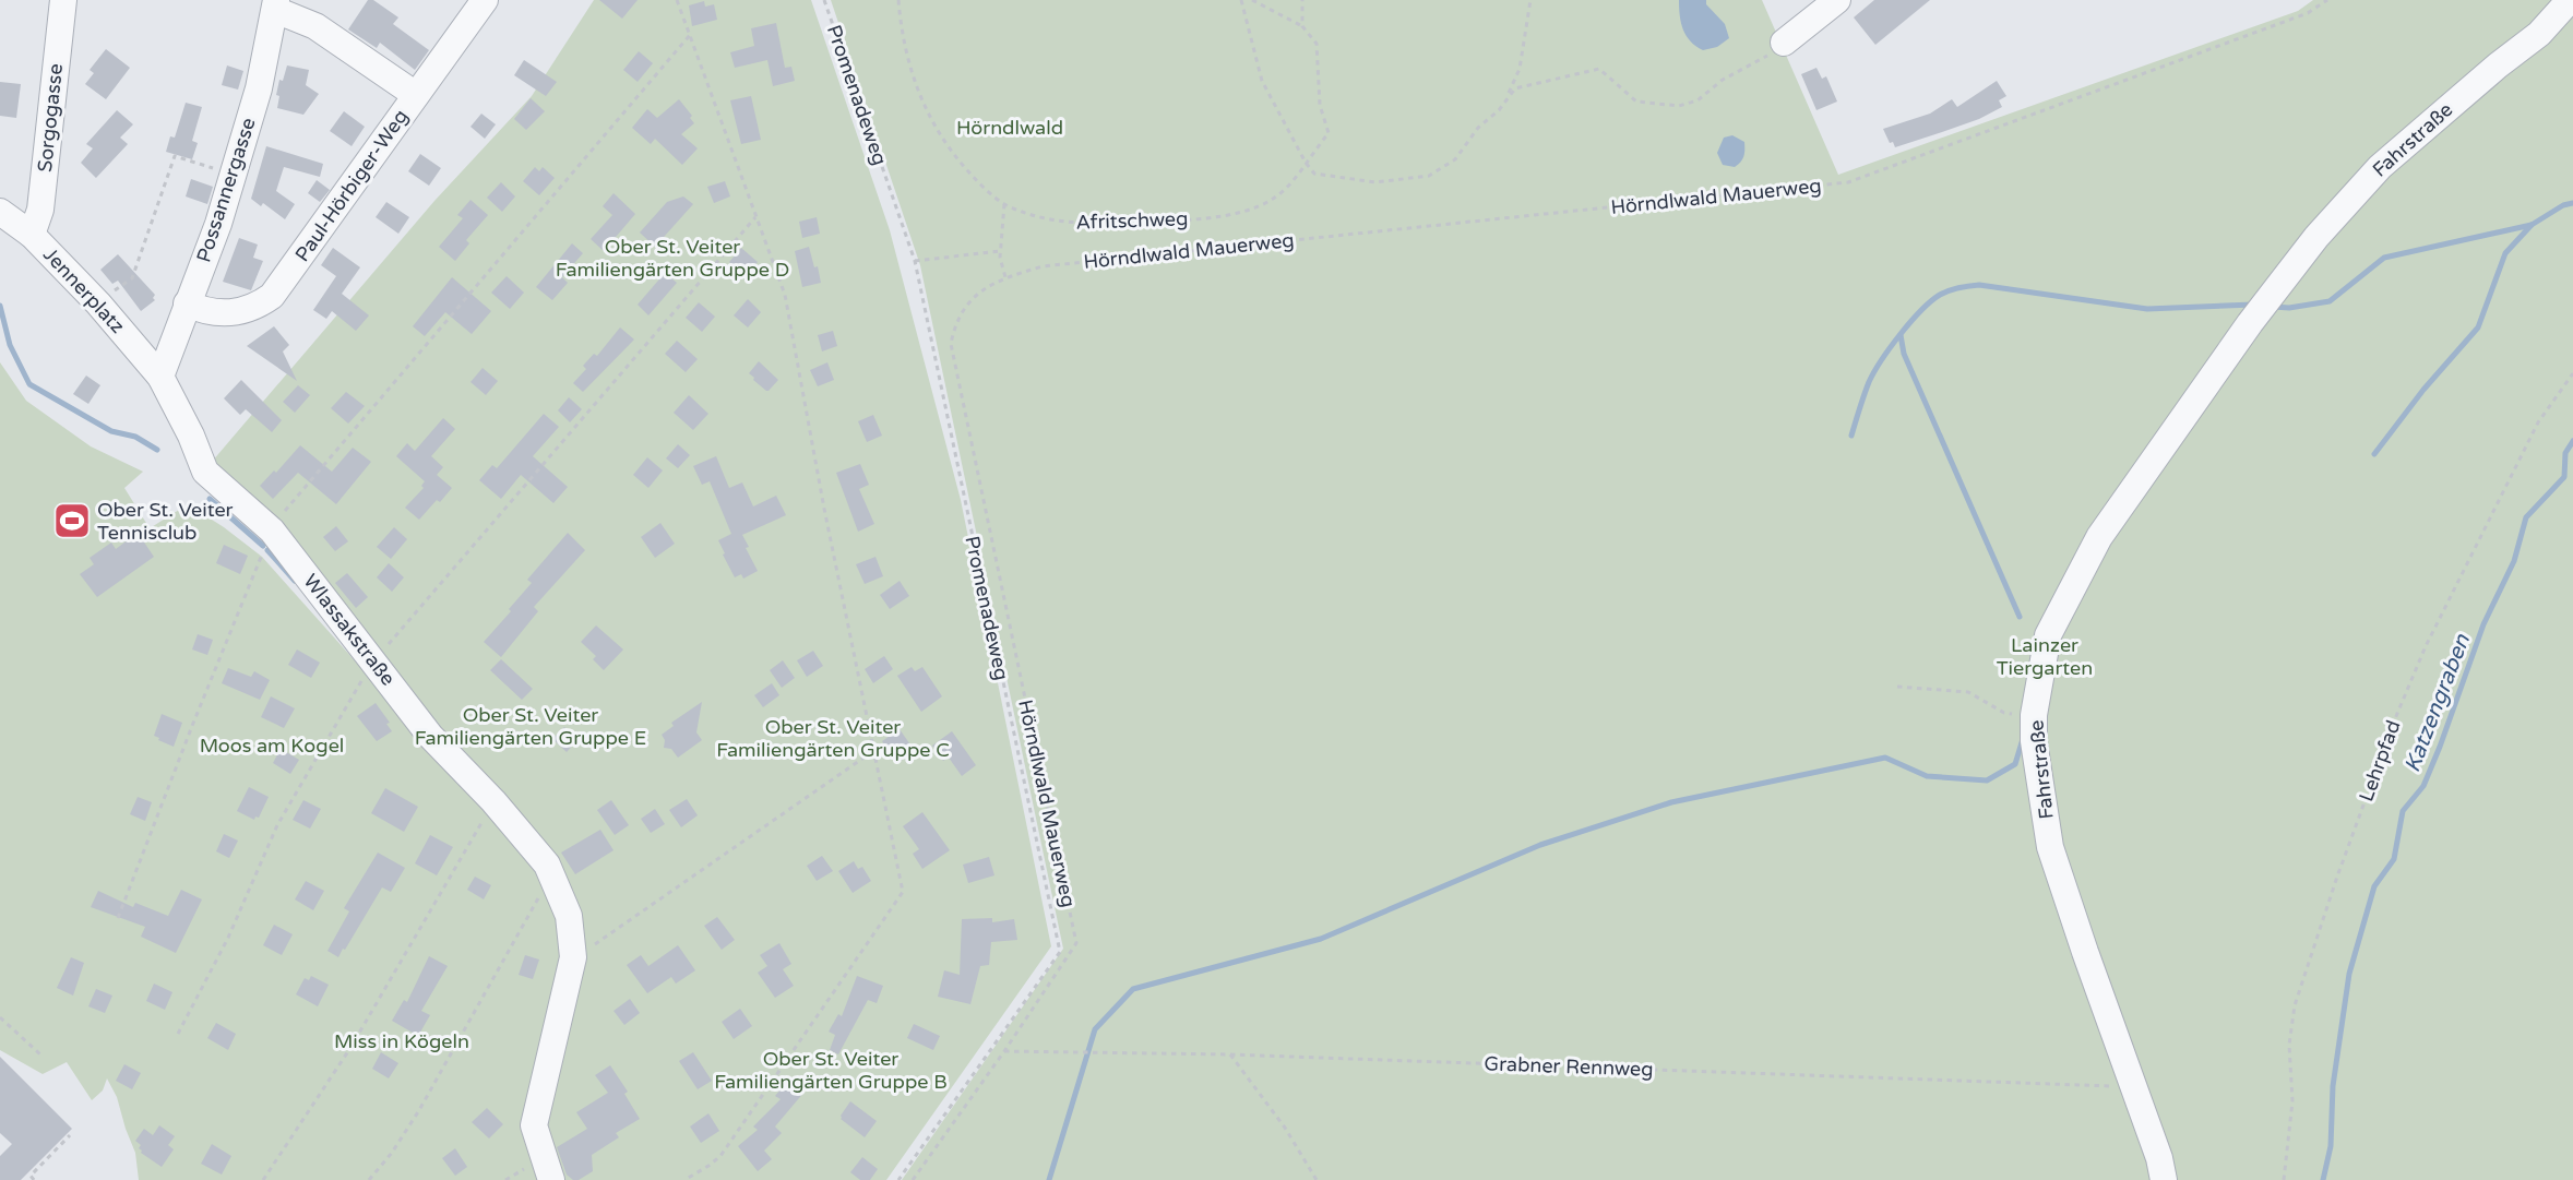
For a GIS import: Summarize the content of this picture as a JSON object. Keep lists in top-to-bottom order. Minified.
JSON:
{"streets":{"street":["Sorgogasse","Fahrstraße","Paul-Hörbiger-Weg","Possannergasse","Jennerplatz","Wlassakstraße"],"path":["Promenadeweg","Hörndlwald Mauerweg","Afritschweg","Lehrpfad","Grabner Rennweg"]},"crossings":[["Sorgogasse","Jennerplatz"],["Fahrstraße","Grabner Rennweg"],["Paul-Hörbiger-Weg","Possannergasse"],["Possannergasse","Jennerplatz"],["Possannergasse","Wlassakstraße"],["Hörndlwald Mauerweg","Grabner Rennweg"],["Jennerplatz","Wlassakstraße"]],"water":["Katzengraben"],"parks":["Hörndlwald","Ober St. Veiter Familiengärten Gruppe D","Lainzer Tiergarten","Ober St. Veiter Familiengärten Gruppe E","Ober St. Veiter Familiengärten Gruppe C","Moos am Kogel","Miss in Kögeln","Ober St. Veiter Familiengärten Gruppe B"],"places":{"sports":["Ober St. Veiter Tennisclub"]}}
